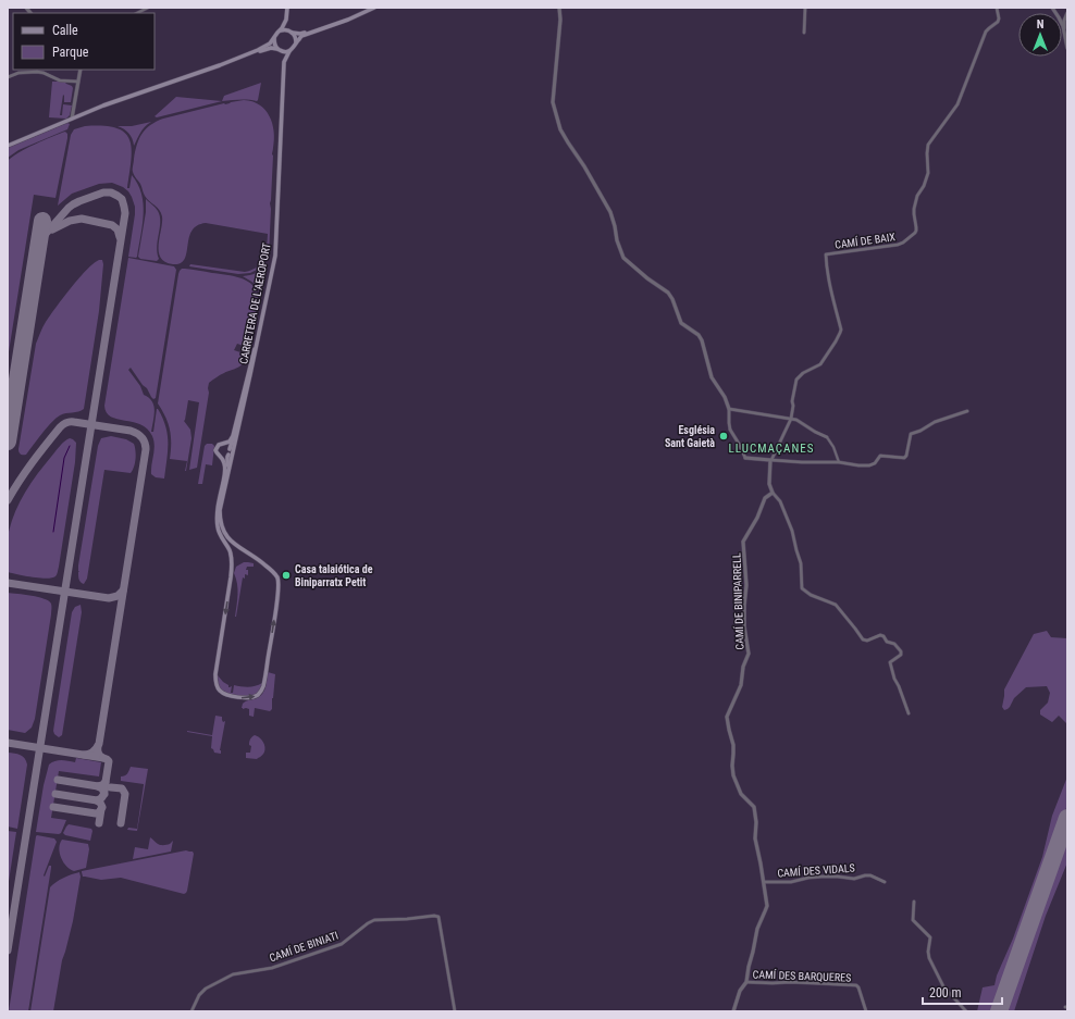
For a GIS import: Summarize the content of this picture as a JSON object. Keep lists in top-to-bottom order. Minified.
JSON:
{"streets":{"main road":["CARRETERA DE L'AEROPORT"],"street":["CAMÍ DE BAIX","CAMÍ DE BINIPARRELL","CAMÍ DES VIDALS","CAMÍ DE BINIATI","CAMÍ DES BARQUERES"]},"crossings":[["CAMÍ DE BINIPARRELL","CAMÍ DES VIDALS"],["CAMÍ DE BINIPARRELL","CAMÍ DES BARQUERES"]],"districts":["LLUCMAÇANES"],"places":["Església Sant Gaietà","Casa talaiótica de Biniparratx Petit"],"legend":["Calle","Parque"],"scale_bar":"200 m","north":"top"}
